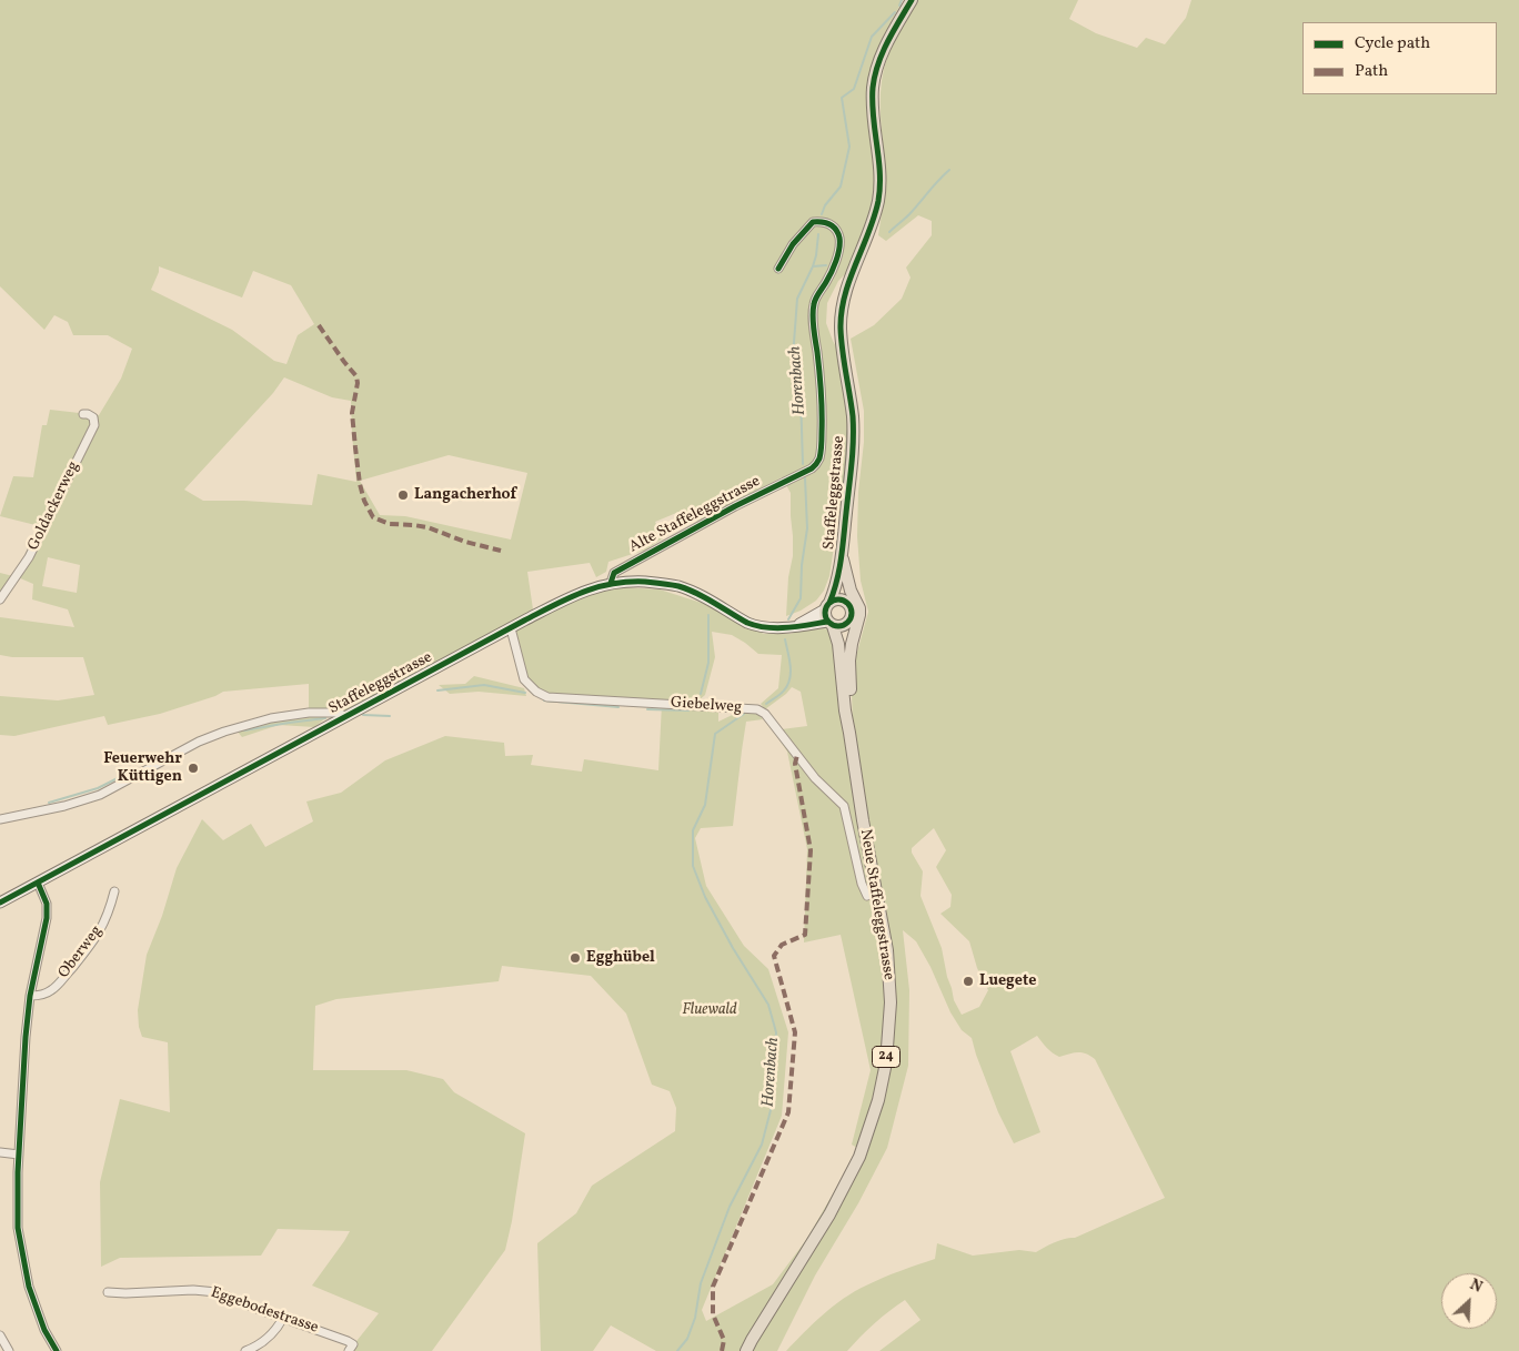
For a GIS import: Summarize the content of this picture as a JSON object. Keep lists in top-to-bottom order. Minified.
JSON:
{"streets":{"main road":["Staffeleggstrasse","Neue Staffeleggstrasse","24"],"street":["Goldackerweg","Alte Staffeleggstrasse","Giebelweg","Oberweg","Eggebodestrasse"]},"crossings":[["Staffeleggstrasse","Alte Staffeleggstrasse"],["Staffeleggstrasse","Giebelweg"],["Staffeleggstrasse","Neue Staffeleggstrasse"],["Staffeleggstrasse","24"],["Neue Staffeleggstrasse","24"]],"water":["Horenbach"],"parks":["Fluewald"],"places":["Langacherhof","Feuerwehr Küttigen","Egghübel","Luegete"],"legend":["Cycle path","Path"],"north":"top right"}
